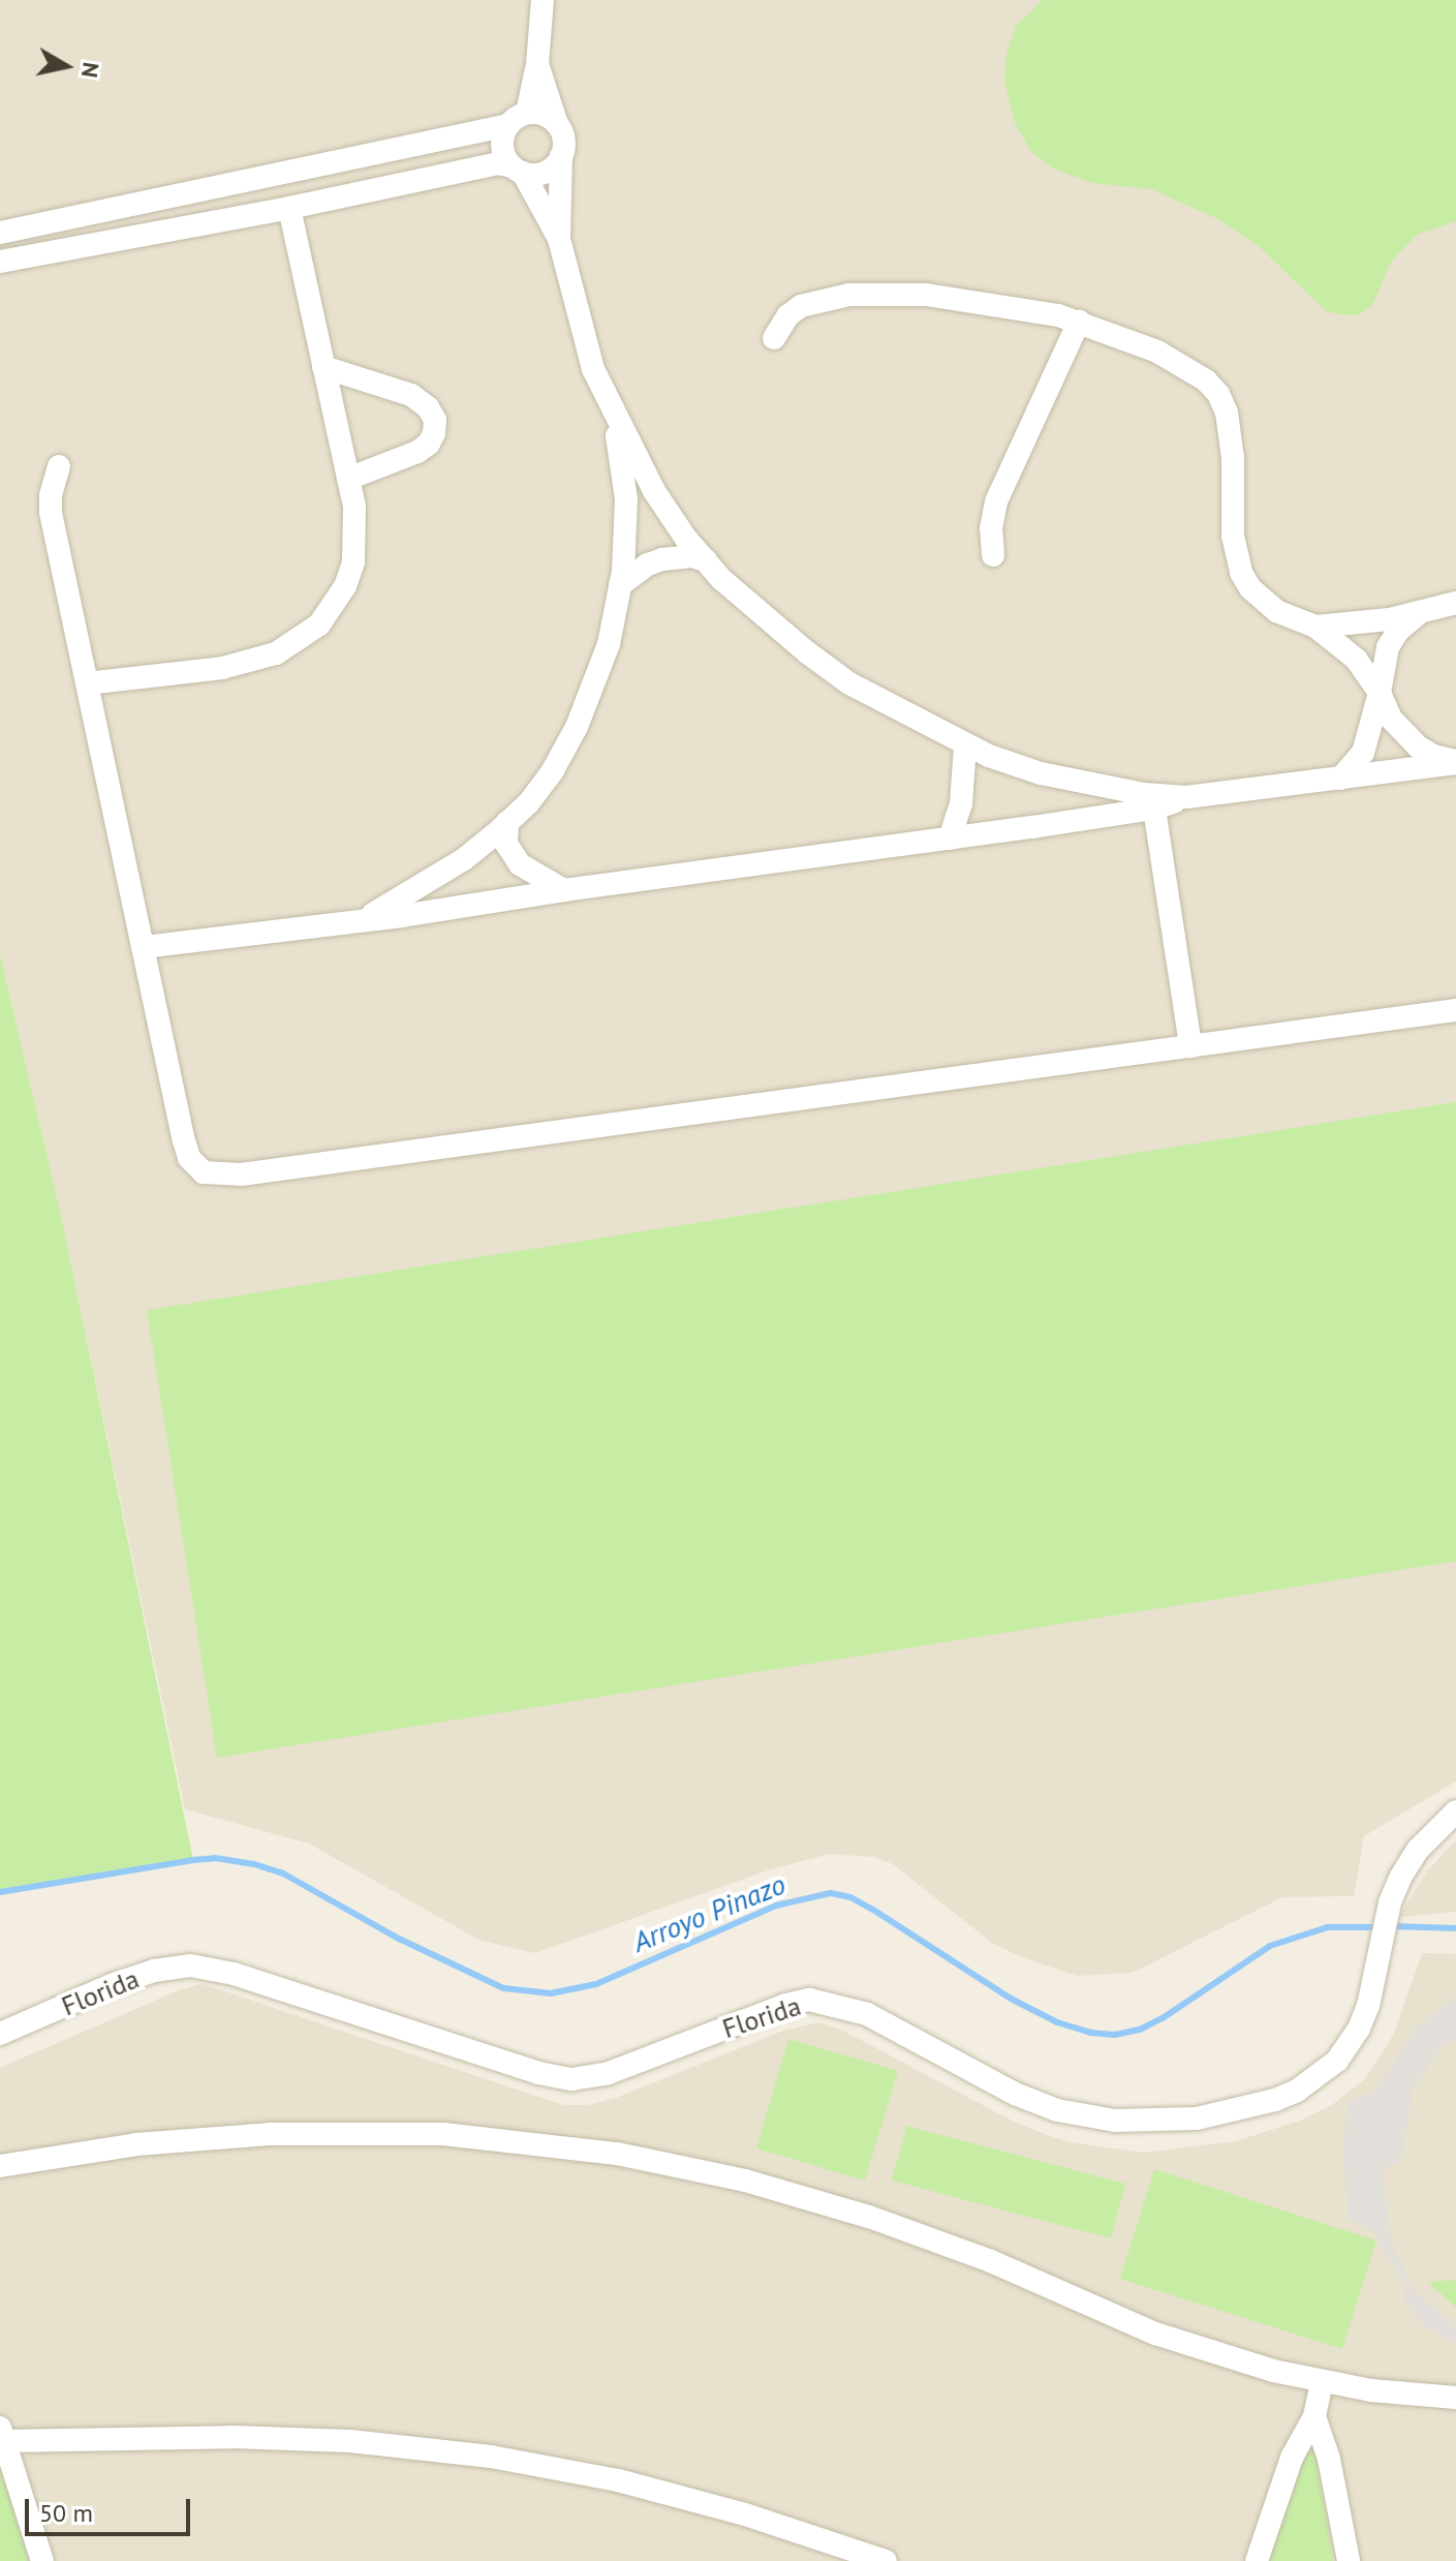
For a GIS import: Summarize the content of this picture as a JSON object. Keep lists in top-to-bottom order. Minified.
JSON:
{"streets":{"street":["Florida"]},"water":["Arroyo Pinazo"],"scale_bar":"50 m","north":"right"}
